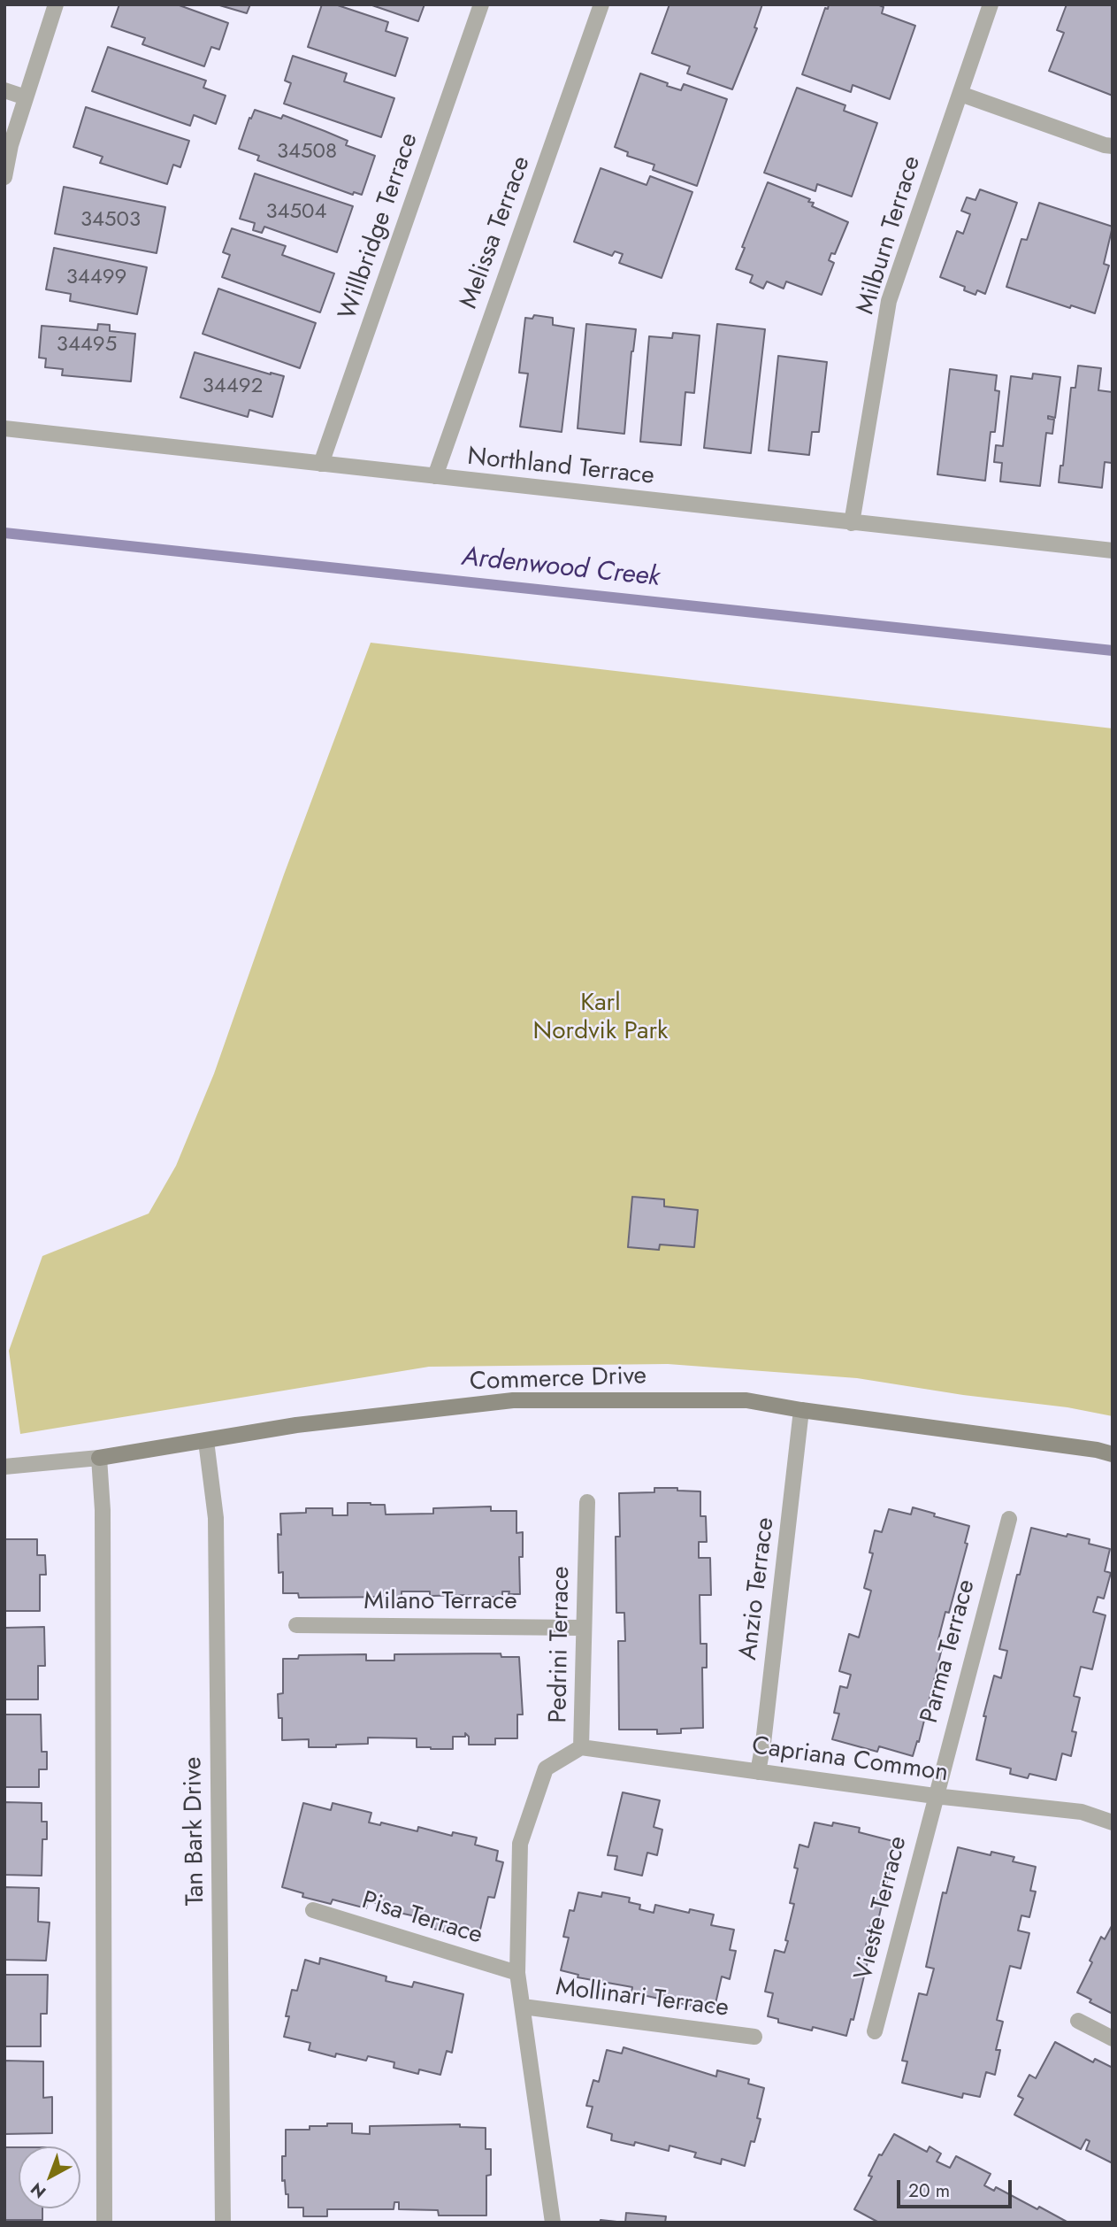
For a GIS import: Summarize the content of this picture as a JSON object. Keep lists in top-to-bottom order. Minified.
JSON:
{"streets":{"street":["Willbridge Terrace","Melissa Terrace","Milburn Terrace","Northland Terrace","Commerce Drive","Anzio Terrace","Milano Terrace","Pedrini Terrace","Parma Terrace","Capriana Common","Tan Bark Drive","Vieste Terrace","Pisa Terrace","Mollinari Terrace"]},"crossings":[["Willbridge Terrace","Northland Terrace"],["Melissa Terrace","Northland Terrace"],["Milburn Terrace","Northland Terrace"],["Commerce Drive","Anzio Terrace"],["Commerce Drive","Tan Bark Drive"],["Anzio Terrace","Capriana Common"],["Milano Terrace","Pedrini Terrace"],["Pedrini Terrace","Capriana Common"],["Pedrini Terrace","Pisa Terrace"],["Parma Terrace","Capriana Common"],["Parma Terrace","Vieste Terrace"],["Capriana Common","Vieste Terrace"]],"water":["Ardenwood Creek"],"parks":["Karl Nordvik Park"],"house_numbers":["34508","34504","34503","34499","34495","34492"],"scale_bar":"20 m","north":"bottom left"}
